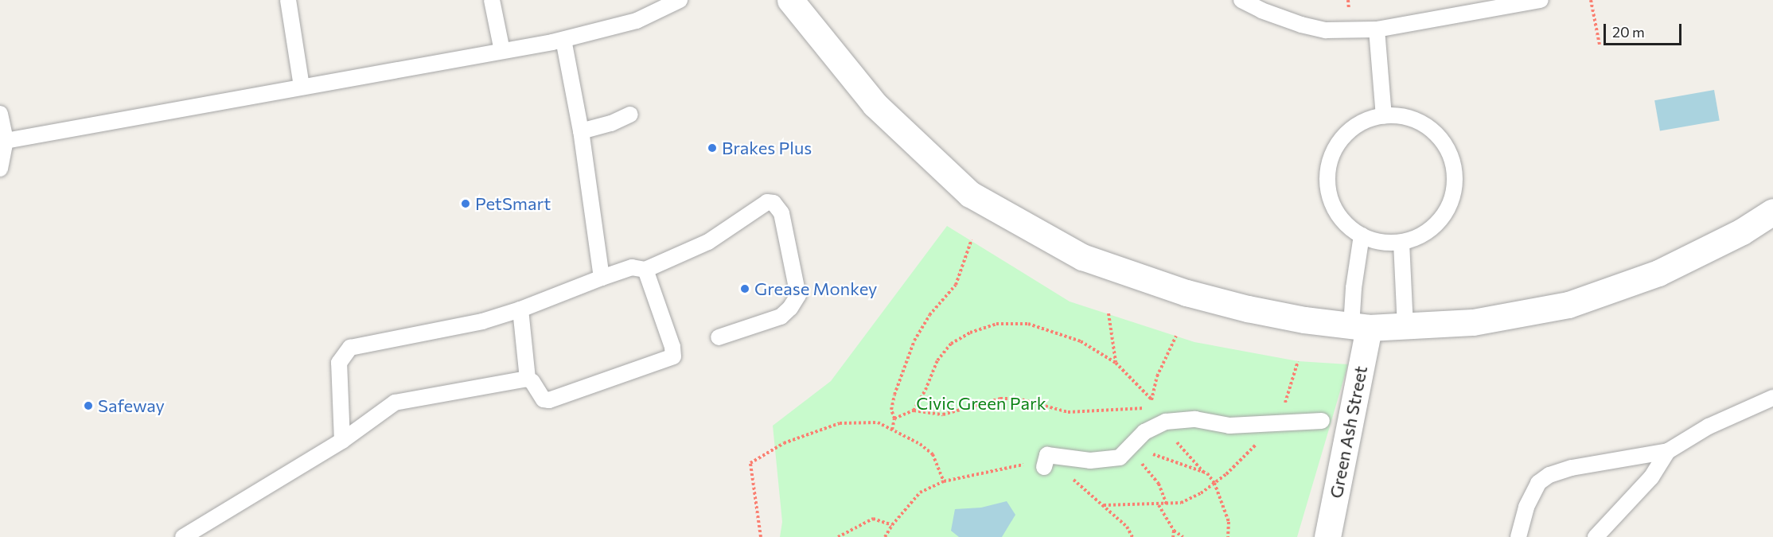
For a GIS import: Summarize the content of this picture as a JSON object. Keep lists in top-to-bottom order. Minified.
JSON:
{"streets":{"street":["Green Ash Street"]},"parks":["Civic Green Park"],"places":["Brakes Plus","PetSmart","Grease Monkey","Safeway"],"scale_bar":"20 m"}
